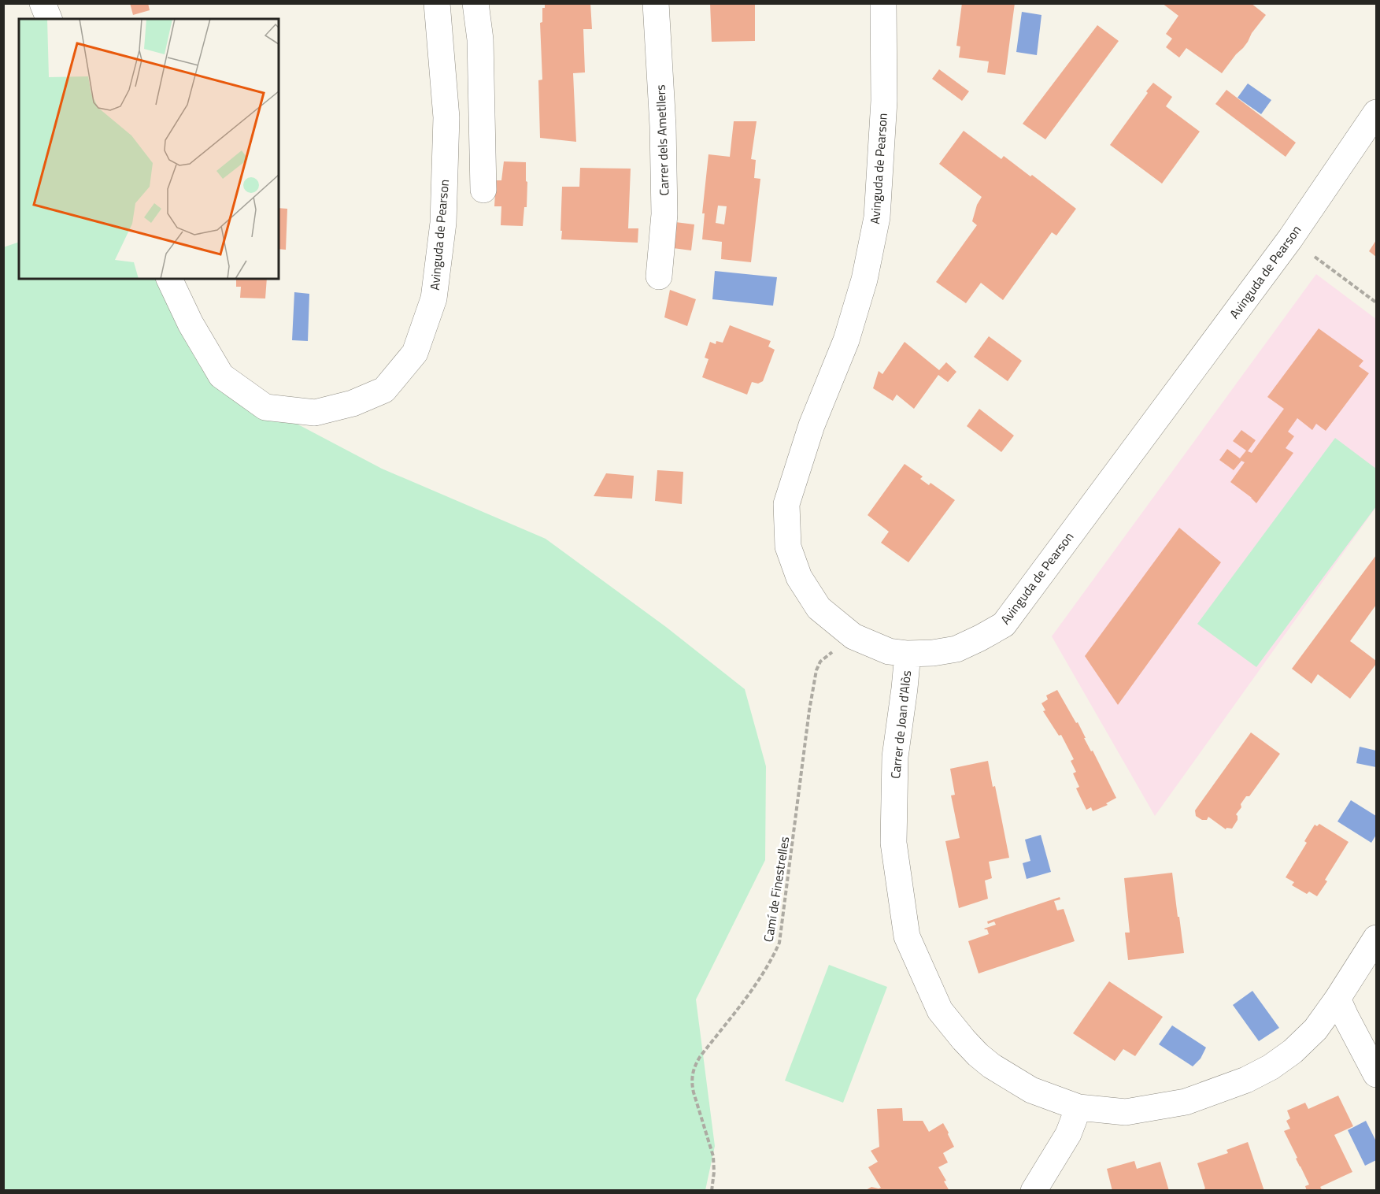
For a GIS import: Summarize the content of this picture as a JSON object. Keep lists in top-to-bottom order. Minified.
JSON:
{"streets":{"street":["Carrer dels Ametllers","Avinguda de Pearson","Carrer de Joan d'Alòs"],"path":["Camí de Finestrelles"]},"crossings":[["Avinguda de Pearson","Carrer de Joan d'Alòs"],["Avinguda de Pearson","Camí de Finestrelles"]]}
